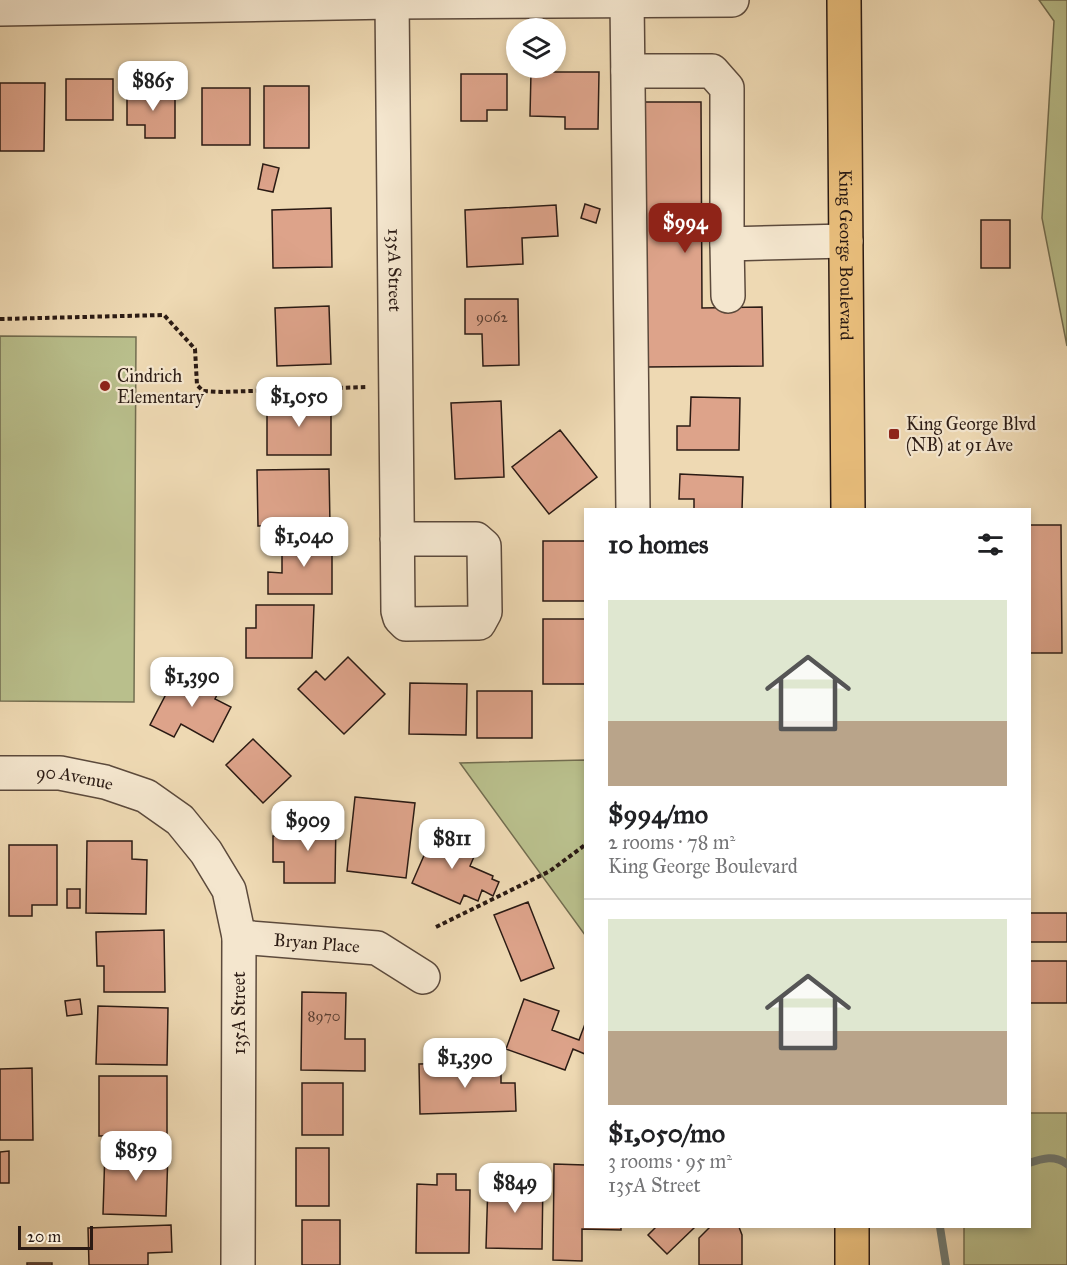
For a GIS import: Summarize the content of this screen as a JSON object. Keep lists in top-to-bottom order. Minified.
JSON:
{"streets":{"main road":["King George Boulevard"],"street":["135A Street","90 Avenue","Bryan Place"]},"crossings":[["135A Street","90 Avenue"],["135A Street","Bryan Place"]],"places":{"other":["Cindrich Elementary"],"transit":["King George Blvd (NB) at 91 Ave"]},"house_numbers":["9062","8970"],"scale_bar":"20 m","page":{"price":["$865","$994","$1,050","$1,040","$1,390","$909","$811","$1,390","$859","$849"],"heading":"10 homes","list":[{"name":"$994/mo","note":"2 rooms · 78 m² · King George Boulevard"},{"name":"$1,050/mo","note":"3 rooms · 95 m² · 135A Street"}],"scale":"20 m"}}
